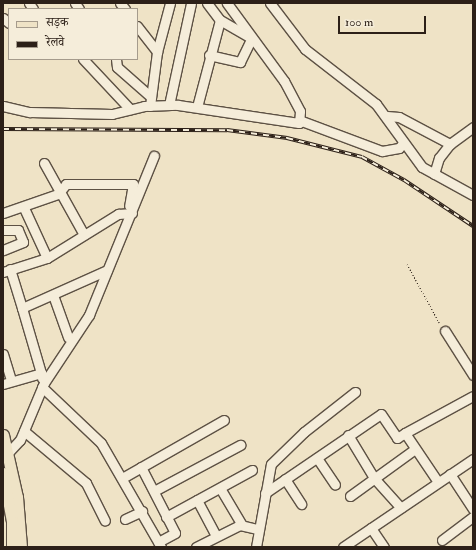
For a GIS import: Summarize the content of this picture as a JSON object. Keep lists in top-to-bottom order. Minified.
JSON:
{"legend":["सड़क","रेलवे"],"scale_bar":"100 m"}
